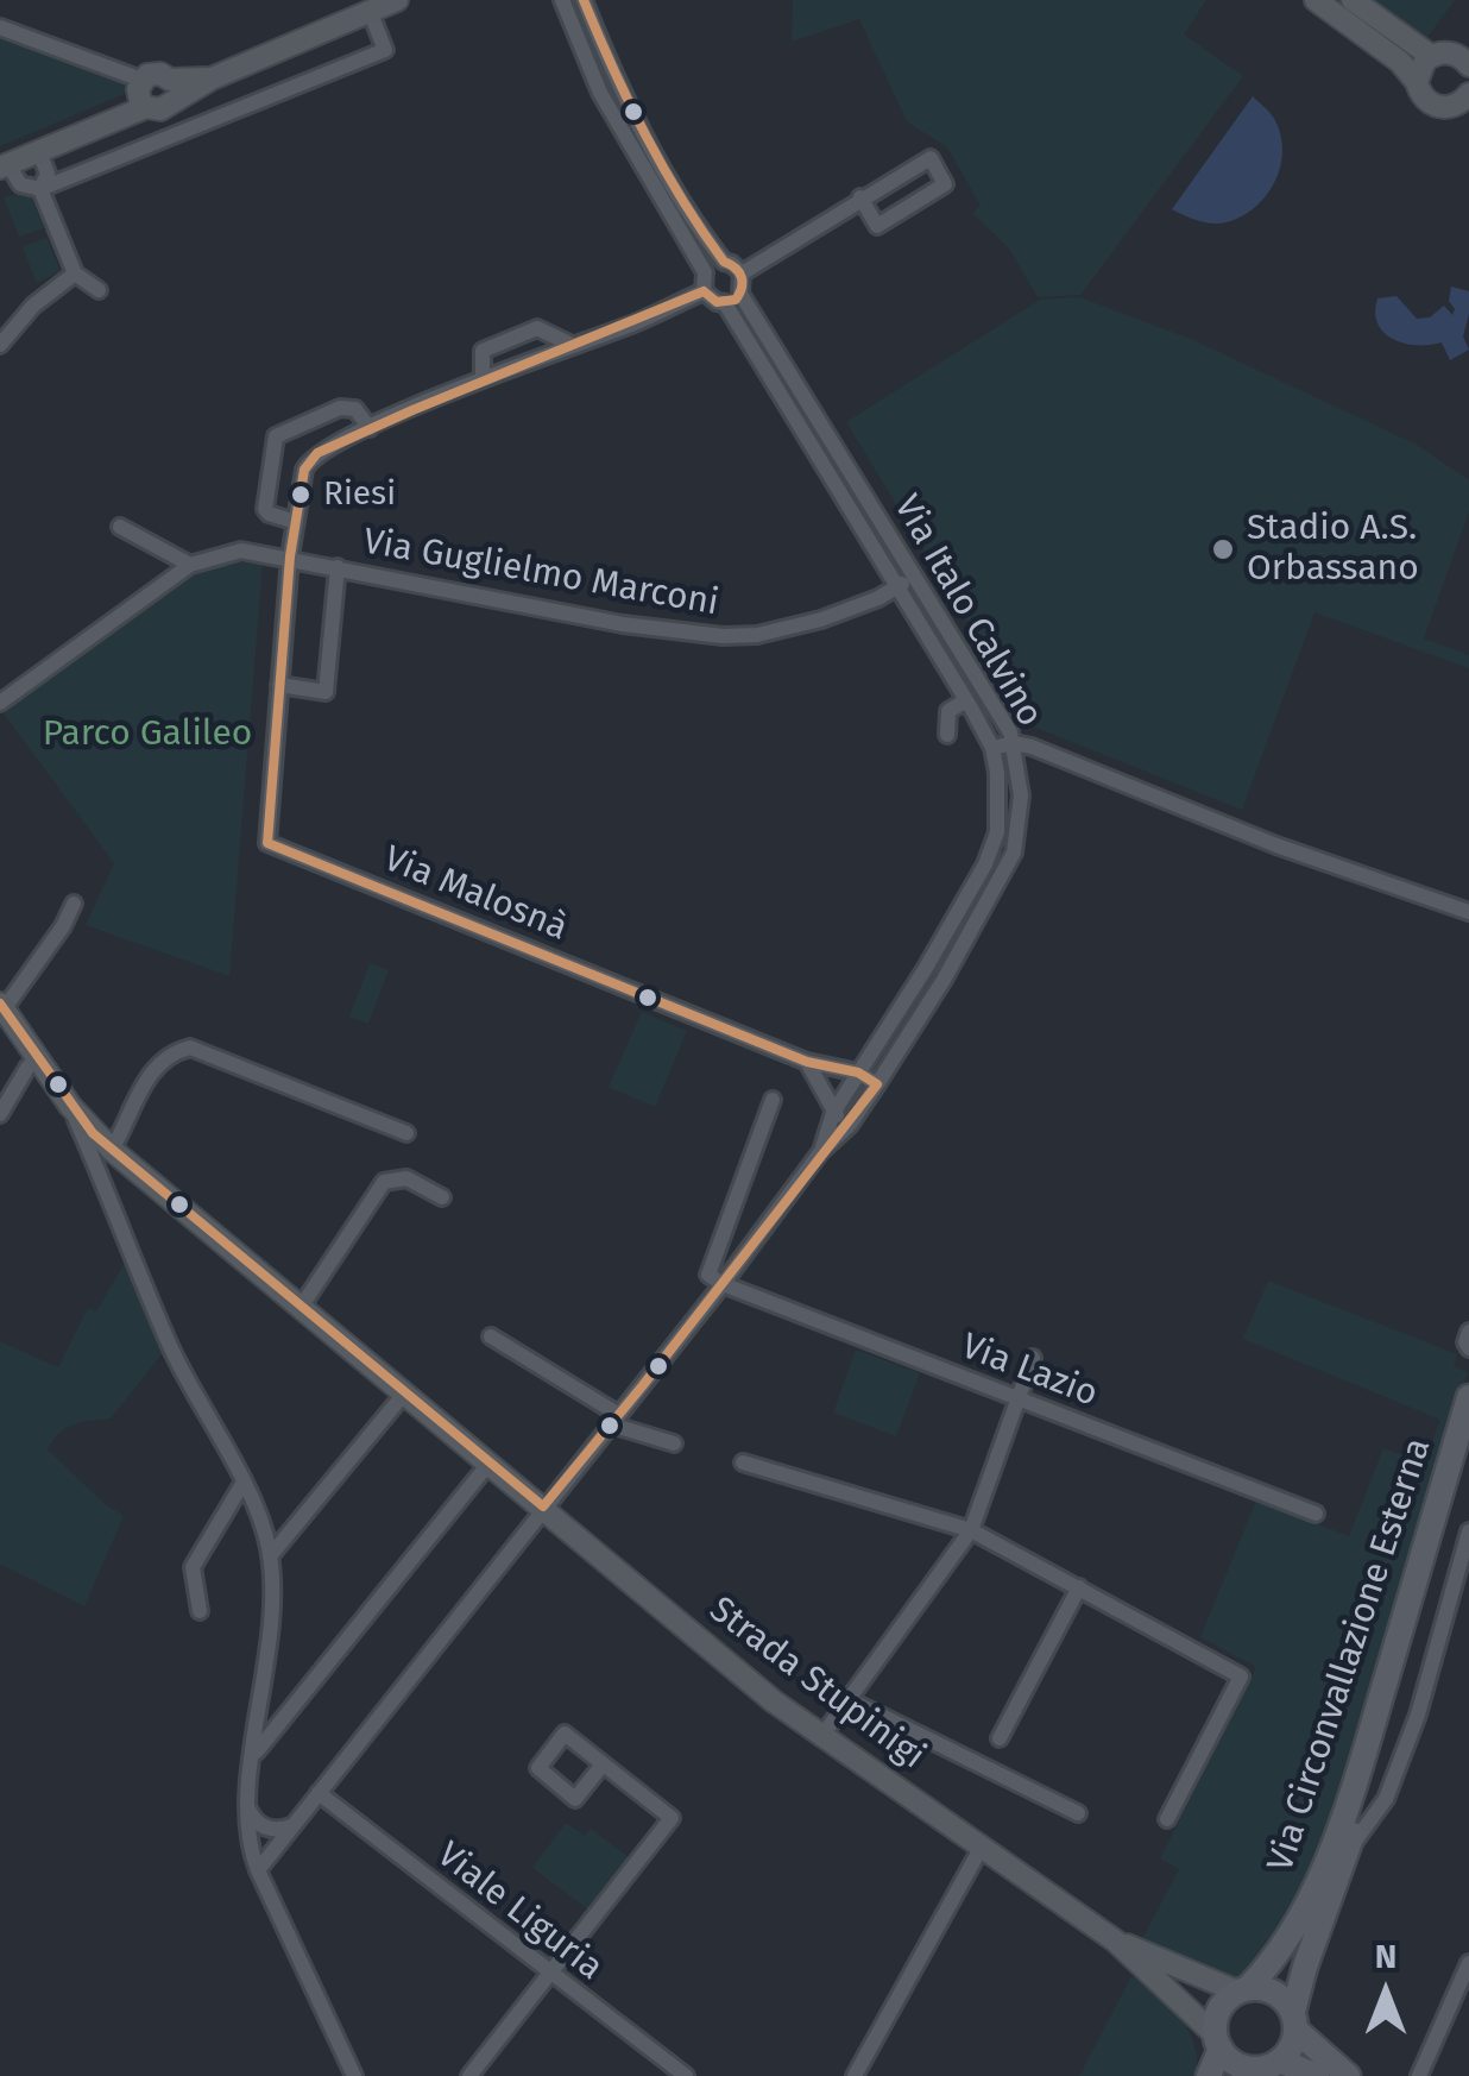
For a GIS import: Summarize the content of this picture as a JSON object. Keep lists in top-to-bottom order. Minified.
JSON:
{"streets":{"main road":["Via Circonvallazione Esterna"],"street":["Via Guglielmo Marconi","Via Italo Calvino","Via Malosnà","Via Lazio","Strada Stupinigi","Viale Liguria"]},"crossings":[["Via Guglielmo Marconi","Via Italo Calvino"],["Via Guglielmo Marconi","Via Malosnà"],["Via Italo Calvino","Via Malosnà"],["Via Italo Calvino","Via Lazio"],["Via Italo Calvino","Strada Stupinigi"],["Via Italo Calvino","Viale Liguria"],["Via Circonvallazione Esterna","Strada Stupinigi"]],"parks":["Parco Galileo"],"places":["Riesi","Stadio A.S. Orbassano"],"north":"top"}
